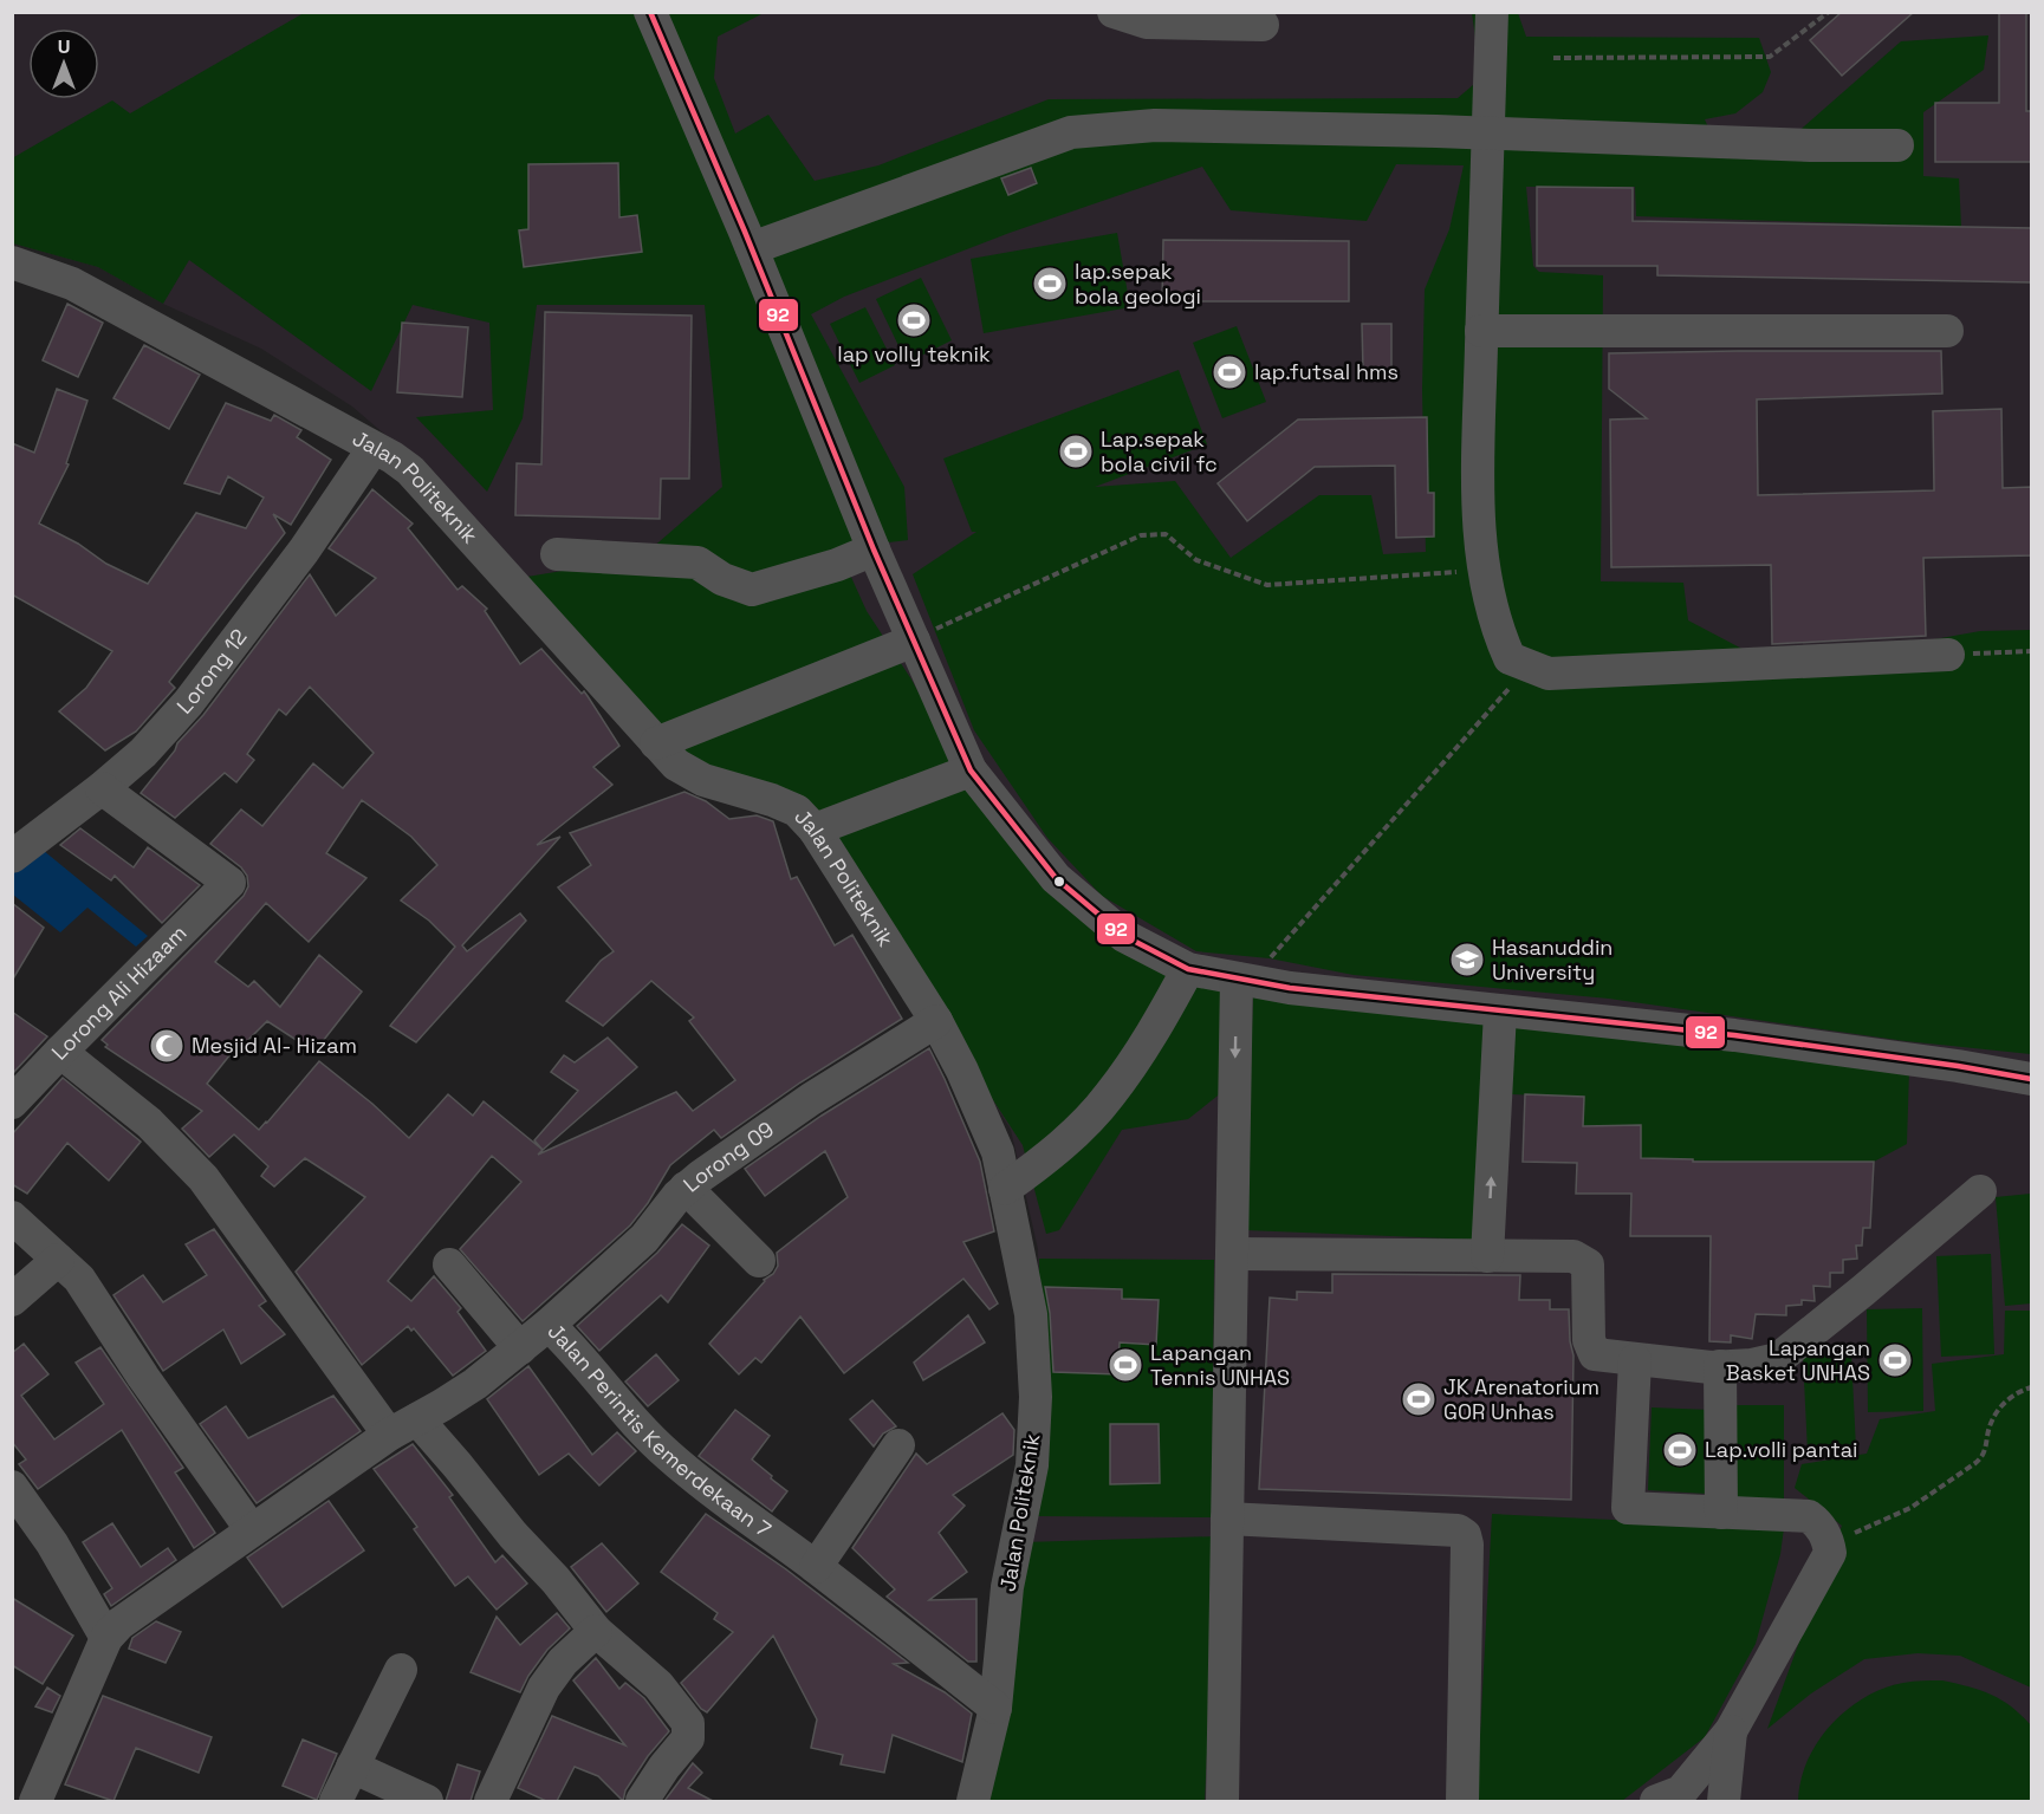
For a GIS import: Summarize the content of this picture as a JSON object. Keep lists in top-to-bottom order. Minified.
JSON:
{"streets":{"street":["Jalan Politeknik","Lorong 12","Lorong Ali Hizaam","Lorong 09","Jalan Perintis Kemerdekaan 7"]},"crossings":[["Jalan Politeknik","Lorong 12"],["Jalan Politeknik","Lorong 09"],["Jalan Politeknik","Jalan Perintis Kemerdekaan 7"],["Lorong 12","Lorong Ali Hizaam"],["Lorong 09","Jalan Perintis Kemerdekaan 7"]],"places":{"sports":["lap.sepak bola geologi","lap volly teknik","lap.futsal hms","Lap.sepak bola civil fc","Lapangan Basket UNHAS","Lapangan Tennis UNHAS","JK Arenatorium GOR Unhas","Lap.volli pantai"],"school or university":["Hasanuddin University"],"mosque":["Mesjid Al- Hizam"]},"lines":["transit line 92"],"north":"top"}
